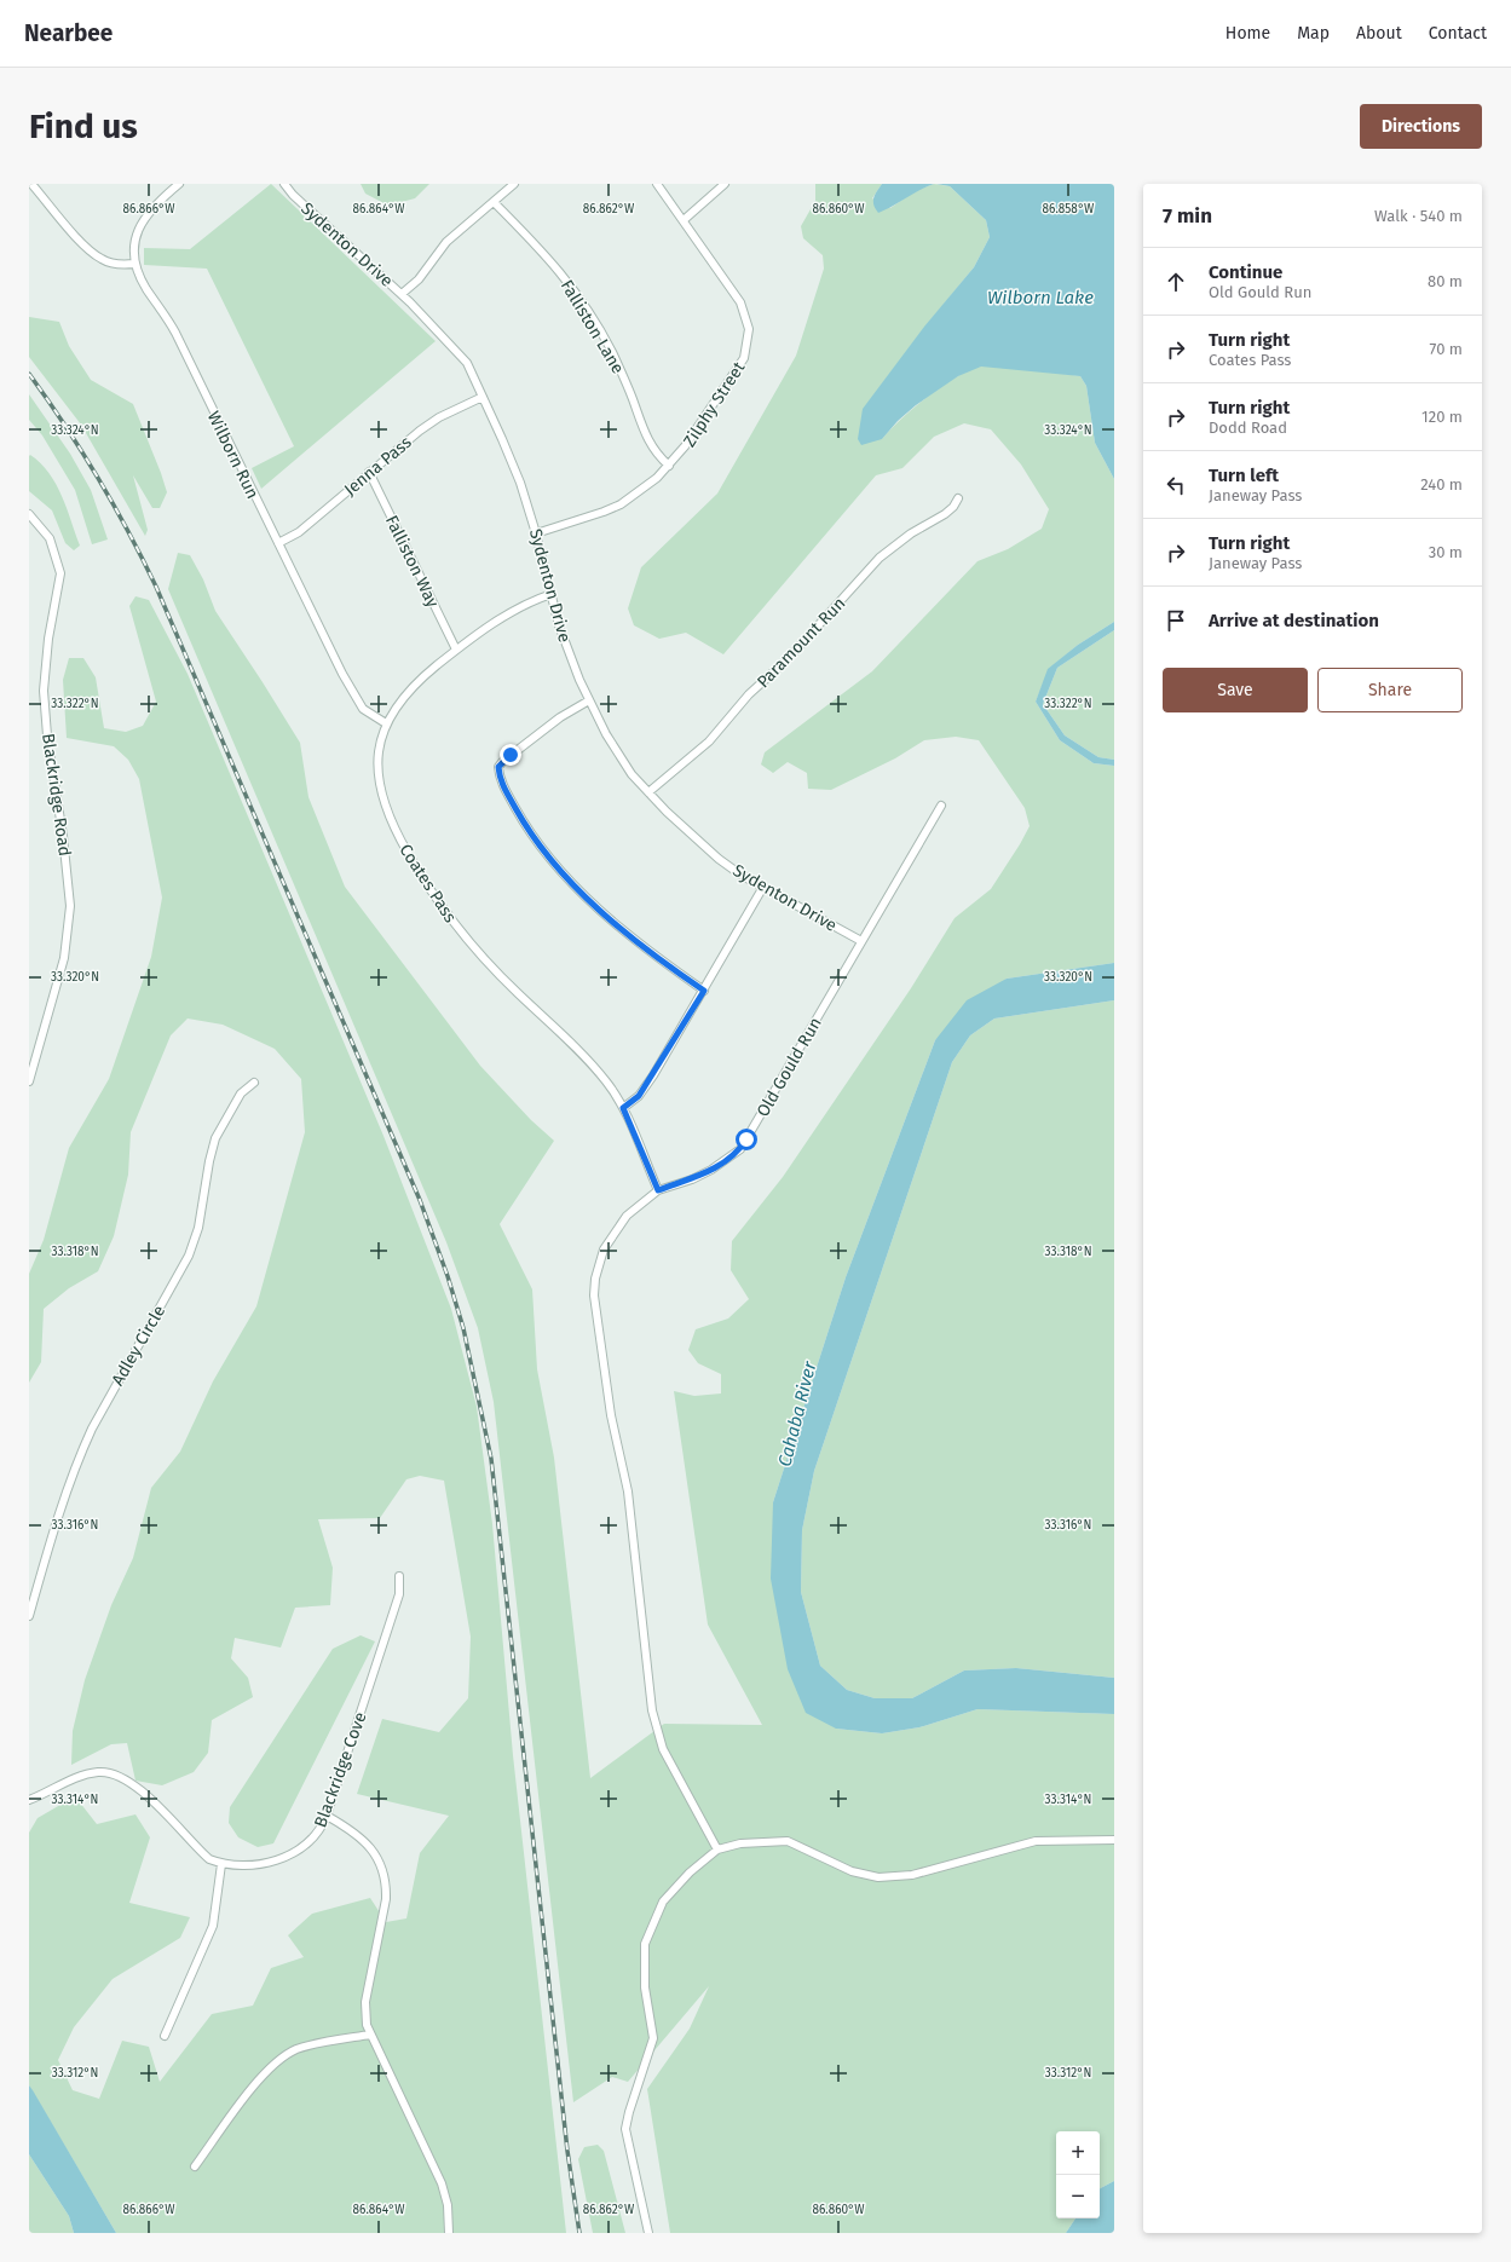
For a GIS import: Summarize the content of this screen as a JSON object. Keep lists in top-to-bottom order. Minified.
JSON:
{"streets":{"street":["Sydenton Drive","Falliston Lane","Zilphy Street","Wilborn Run","Jenna Pass","Falliston Way","Paramount Run","Blackridge Road","Coates Pass","Old Gould Run","Adley Circle","Blackridge Cove"]},"crossings":[["Sydenton Drive","Zilphy Street"],["Sydenton Drive","Jenna Pass"],["Sydenton Drive","Paramount Run"],["Sydenton Drive","Coates Pass"],["Sydenton Drive","Old Gould Run"],["Falliston Lane","Zilphy Street"],["Wilborn Run","Jenna Pass"],["Wilborn Run","Coates Pass"],["Jenna Pass","Falliston Way"],["Falliston Way","Coates Pass"],["Coates Pass","Old Gould Run"]],"water":["Wilborn Lake","Cahaba River"],"page":{"header":"Nearbee","nav":["Home","Map","About","Contact"],"buttons":["Directions",["Save","Share"]],"title":"Find us","heading":["7 min","Walk · 540 m"],"list":[["Continue","Old Gould Run","80 m"],["Turn right","Coates Pass","70 m"],["Turn right","Dodd Road","120 m"],["Turn left","Janeway Pass","240 m"],["Turn right","Janeway Pass","30 m"],"Arrive at destination"],"map_buttons":["+","−"]},"coordinates":["86.866°W","86.864°W","86.862°W","86.860°W","86.858°W","33.324°N","33.322°N","33.320°N","33.318°N","33.316°N","33.314°N","33.312°N"]}
